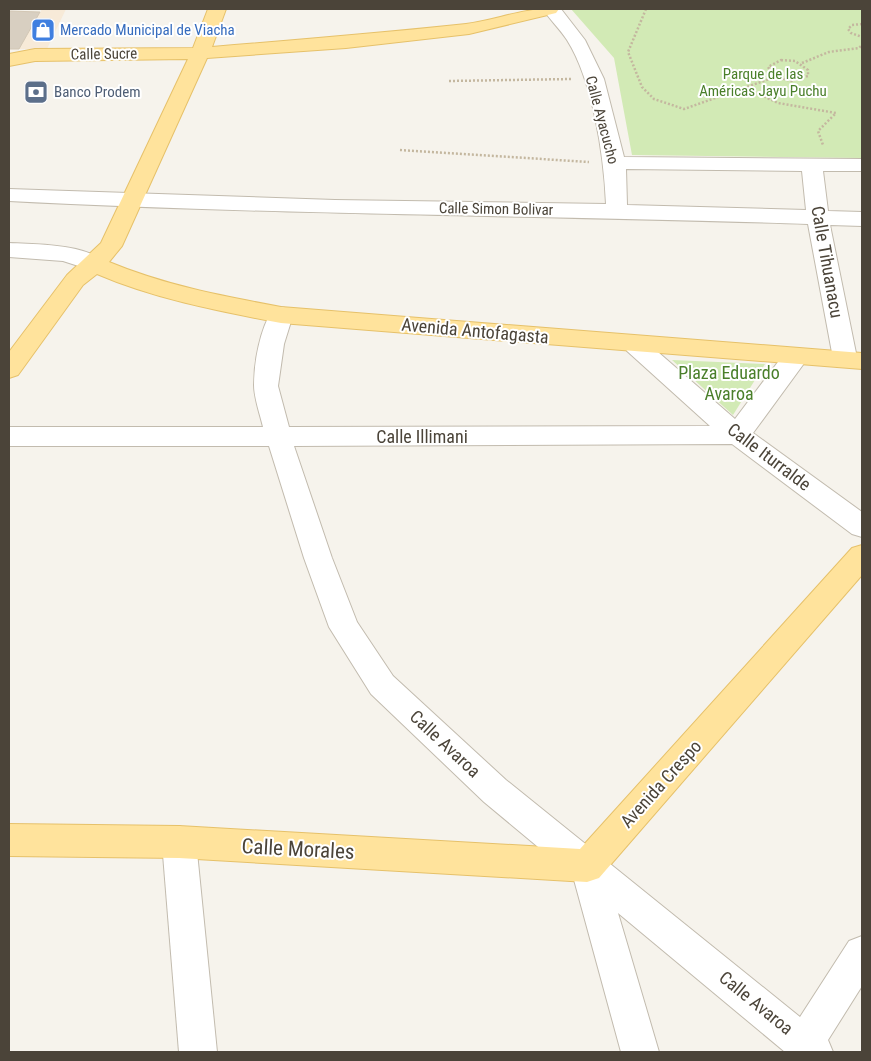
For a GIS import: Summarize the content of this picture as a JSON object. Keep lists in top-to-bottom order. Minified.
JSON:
{"streets":{"main road":["Calle Sucre","Avenida Antofagasta","Avenida Crespo","Calle Morales"],"street":["Calle Ayacucho","Calle Simon Bolivar","Calle Tihuanacu","Calle Illimani","Calle Iturralde","Calle Avaroa"]},"crossings":[["Calle Sucre","Calle Ayacucho"],["Calle Ayacucho","Calle Simon Bolivar"],["Calle Simon Bolivar","Calle Tihuanacu"],["Calle Tihuanacu","Avenida Antofagasta"],["Avenida Antofagasta","Calle Iturralde"],["Avenida Antofagasta","Calle Avaroa"],["Calle Illimani","Calle Iturralde"],["Calle Illimani","Calle Avaroa"],["Calle Avaroa","Avenida Crespo"],["Calle Avaroa","Calle Morales"],["Avenida Crespo","Calle Morales"]],"parks":["Parque de las Américas Jayu Puchu","Plaza Eduardo Avaroa"],"places":{"shop":["Mercado Municipal de Viacha"],"bank":["Banco Prodem"]}}
